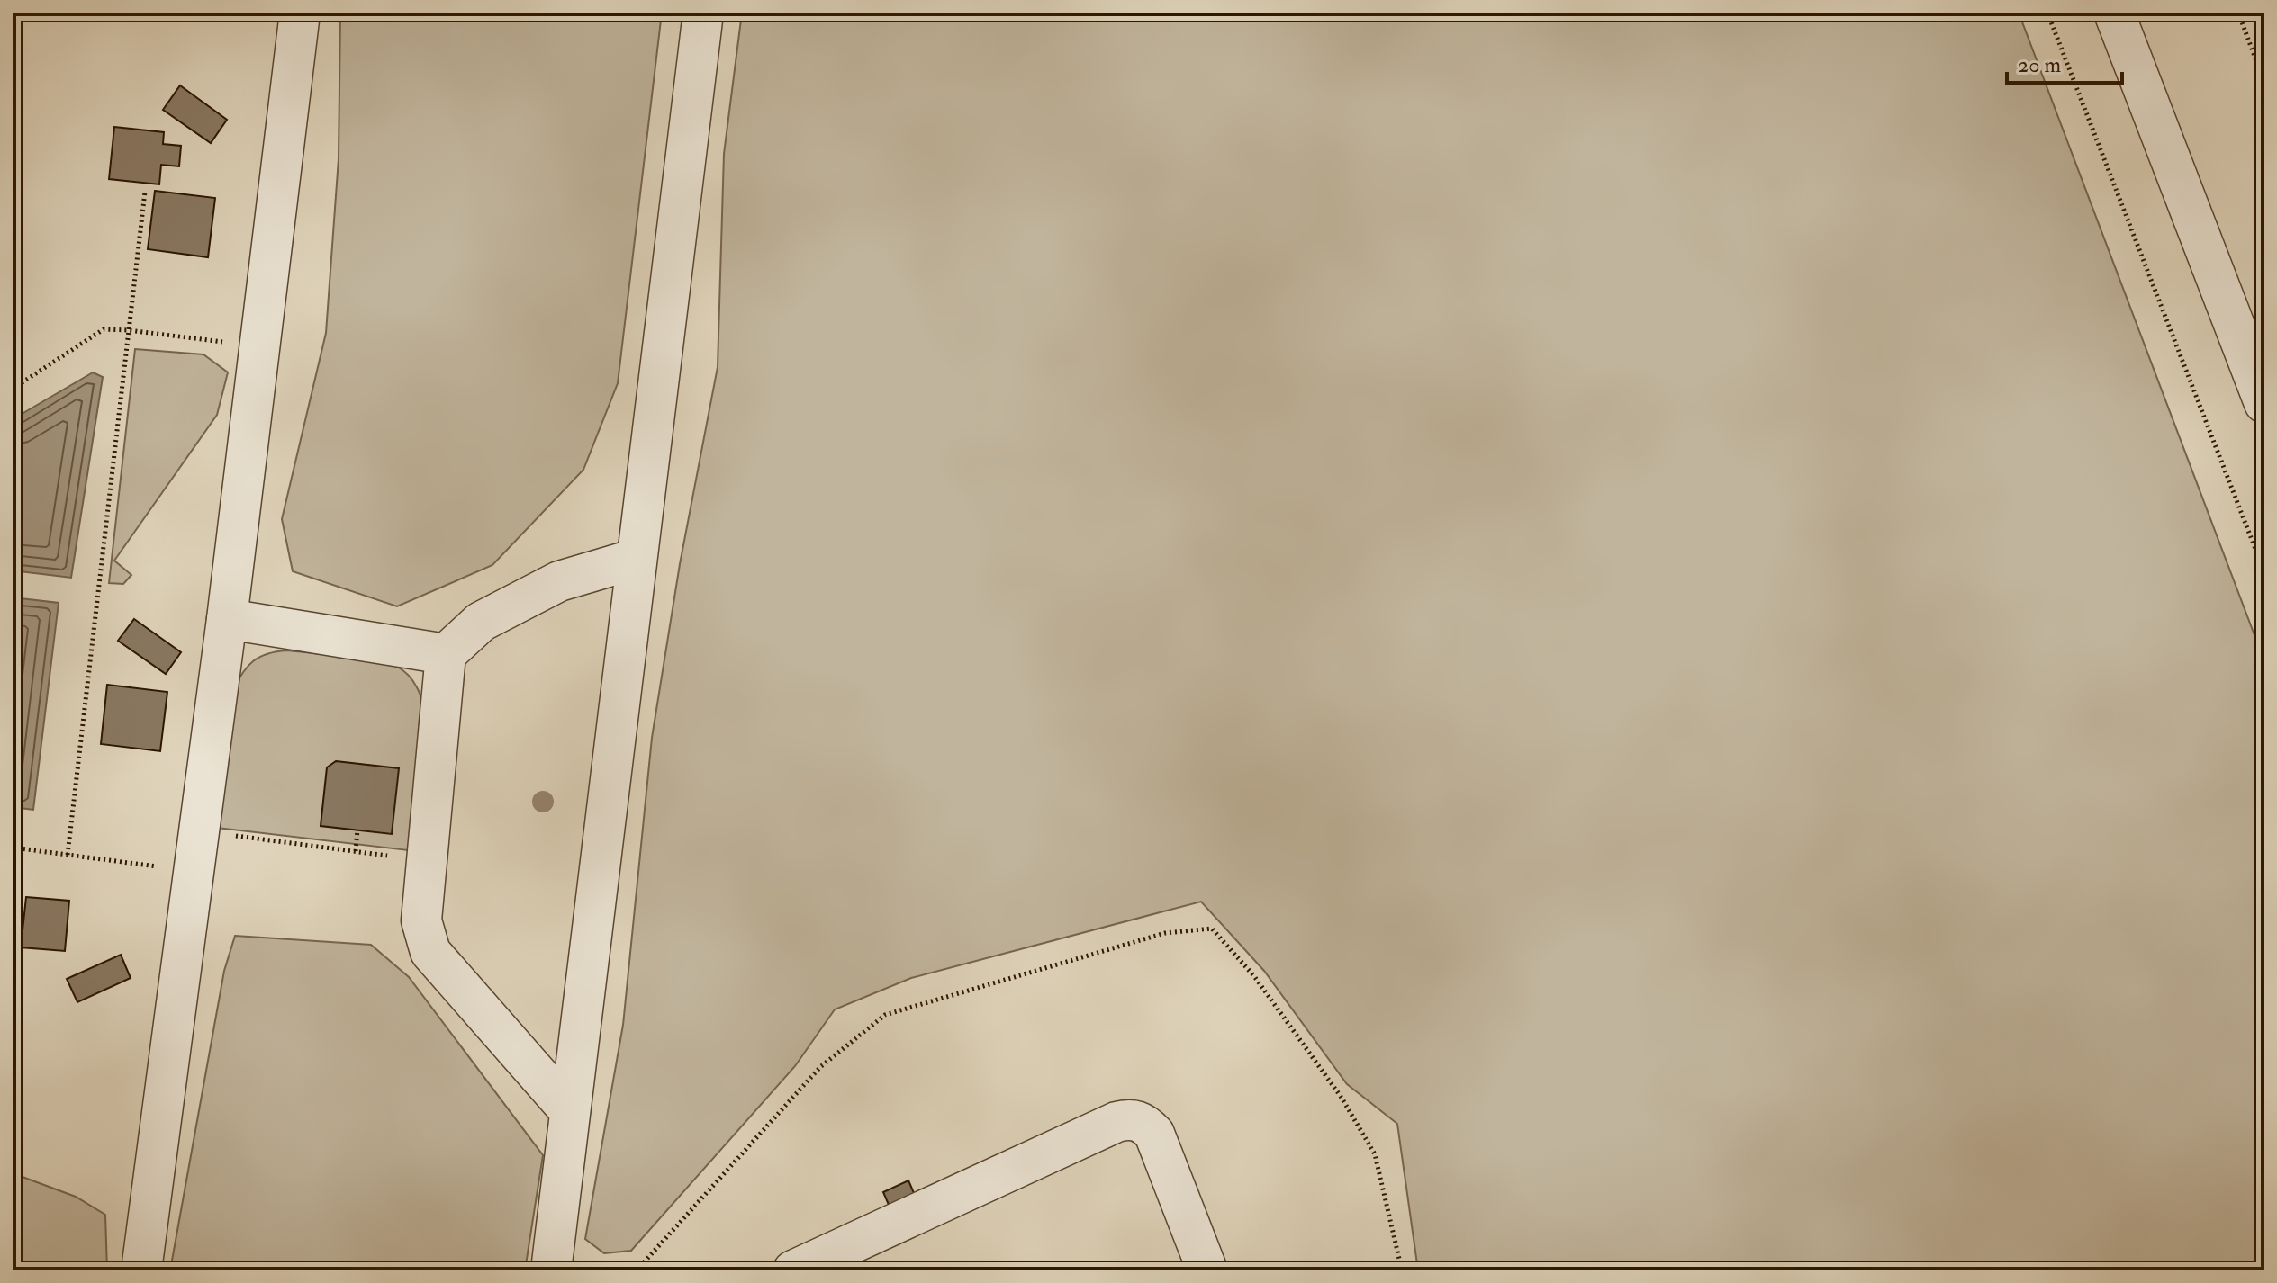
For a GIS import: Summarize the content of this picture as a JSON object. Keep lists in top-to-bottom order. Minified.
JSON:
{"scale_bar":"20 m"}
